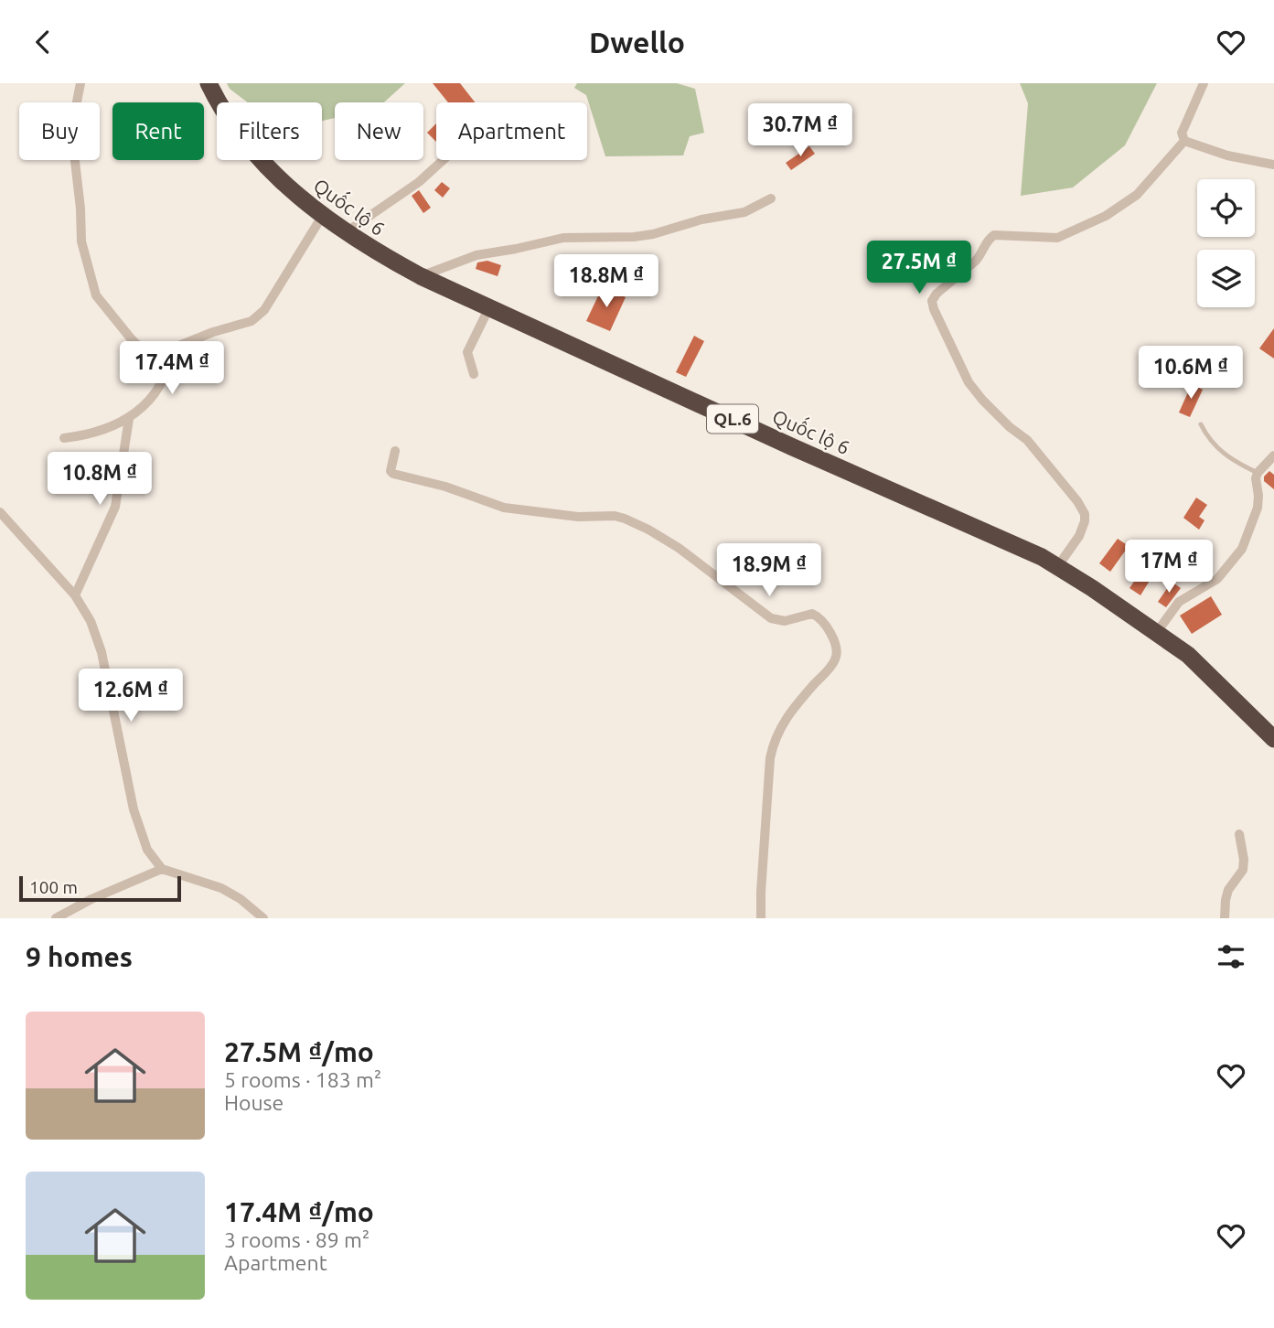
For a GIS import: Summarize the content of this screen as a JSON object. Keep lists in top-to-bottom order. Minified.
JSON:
{"streets":{"highway":["Quốc lộ 6","QL.6"]},"scale_bar":"100 m","page":{"header":"Dwello","chip":["Buy","Rent","Filters","New","Apartment"],"price":["30.7M ₫","27.5M ₫","18.8M ₫","17.4M ₫","10.6M ₫","10.8M ₫","17M ₫","18.9M ₫","12.6M ₫"],"scale":"100 m","heading":"9 homes","list":[{"name":"27.5M ₫/mo","note":"5 rooms · 183 m² · House"},{"name":"17.4M ₫/mo","note":"3 rooms · 89 m² · Apartment"}]}}
